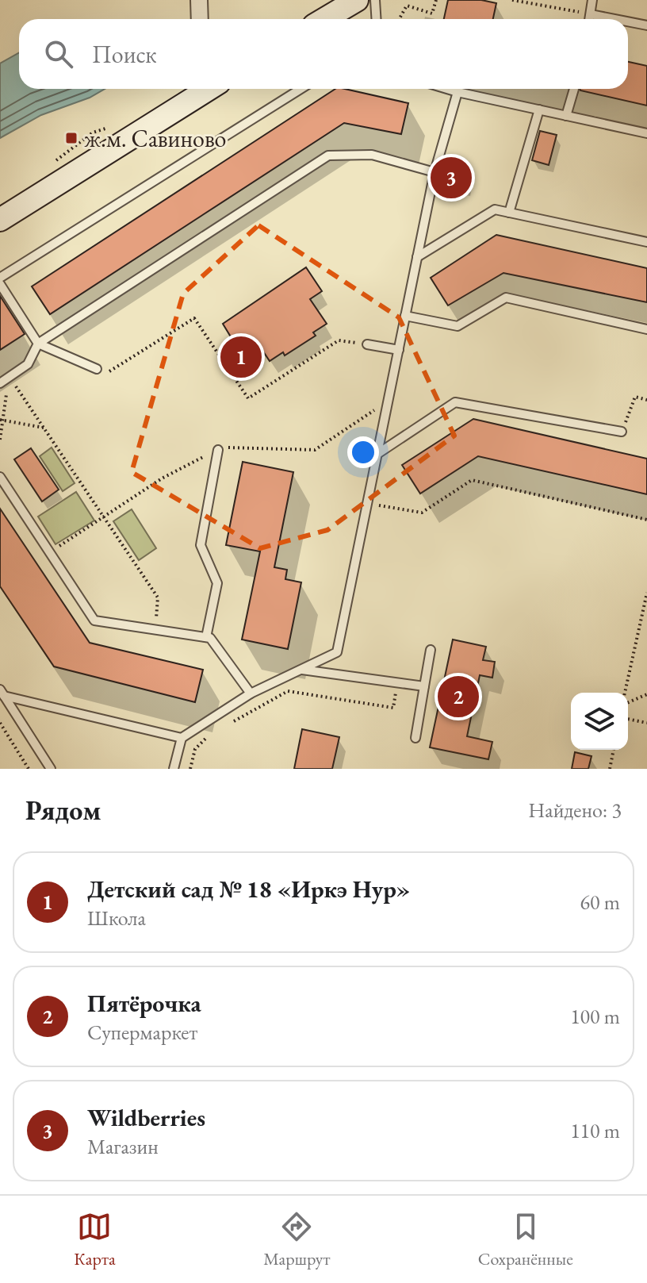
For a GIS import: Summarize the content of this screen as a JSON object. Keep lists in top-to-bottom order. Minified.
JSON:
{"places":{"transit":["ж.м. Савиново"]},"page":{"search":"Поиск","pins":["3","1","2"],"heading":["Рядом","Найдено: 3"],"list":[{"mark":"1","name":"Детский сад № 18 «Иркэ Нур»","note":"Школа","value":"60 m"},{"mark":"2","name":"Пятёрочка","note":"Супермаркет","value":"100 m"},{"mark":"3","name":"Wildberries","note":"Магазин","value":"110 m"}],"nav":["Карта","Маршрут","Сохранённые"]}}
